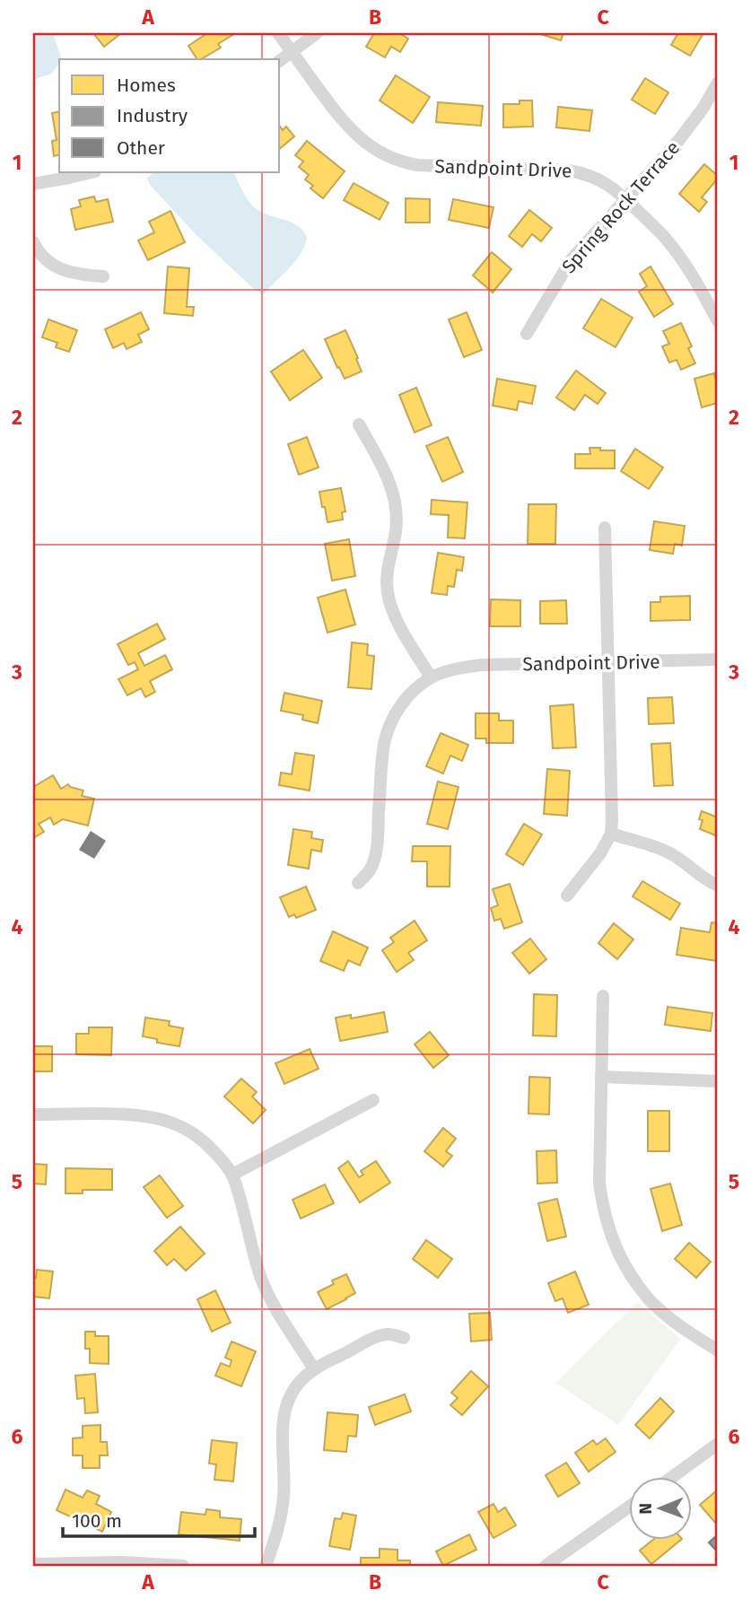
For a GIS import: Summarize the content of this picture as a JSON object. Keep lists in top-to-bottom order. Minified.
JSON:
{"streets":{"street":["Sandpoint Drive","Spring Rock Terrace"]},"crossings":[["Sandpoint Drive","Spring Rock Terrace"]],"legend":["Homes","Industry","Other"],"scale_bar":"100 m","north":"left","grid":{"columns":["A","B","C"],"rows":["1","2","3","4","5","6"]}}
